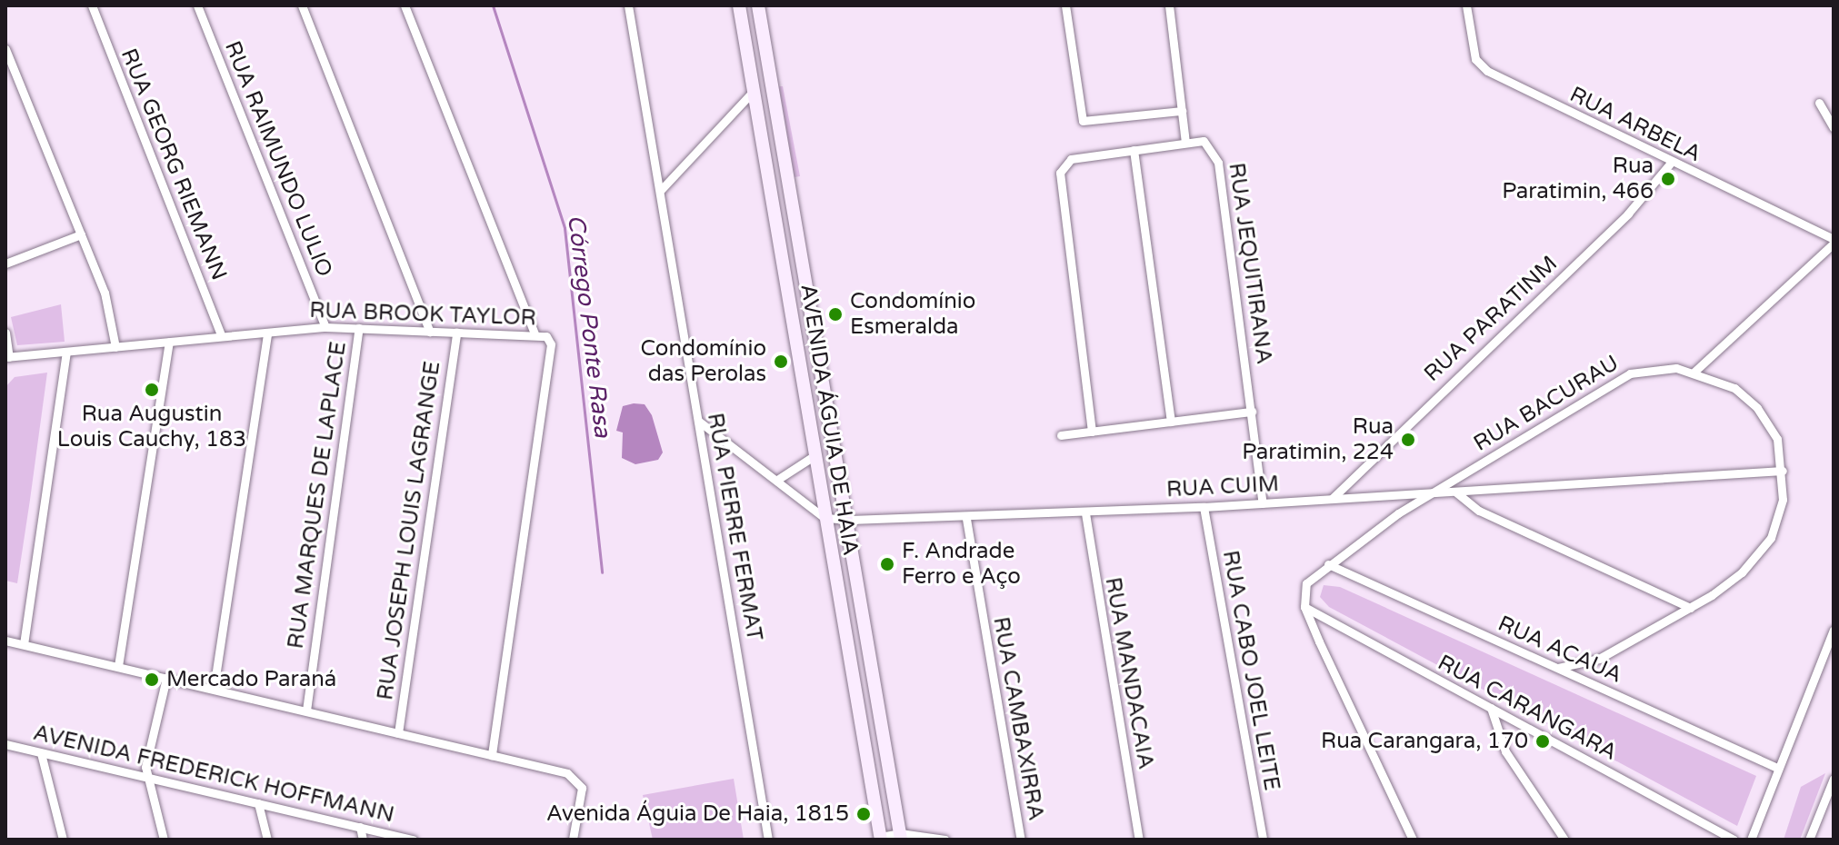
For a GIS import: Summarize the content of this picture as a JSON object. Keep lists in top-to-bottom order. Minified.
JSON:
{"streets":{"main road":["AVENIDA ÁGUIA DE HAIA"],"street":["RUA ARBELA","RUA RAIMUNDO LULIO","RUA GEORG RIEMANN","RUA JEQUITIRANA","RUA BROOK TAYLOR","RUA PARATINM","RUA BACURAU","RUA CUIM","RUA MARQUES DE LAPLACE","RUA PIERRE FERMAT","RUA JOSEPH LOUIS LAGRANGE","RUA ACAUA","RUA CABO JOEL LEITE","RUA MANDACAIA","RUA CARANGARA","RUA CAMBAXIRRA","AVENIDA FREDERICK HOFFMANN"]},"crossings":[["RUA ARBELA","RUA PARATINM"],["RUA RAIMUNDO LULIO","RUA BROOK TAYLOR"],["RUA GEORG RIEMANN","RUA BROOK TAYLOR"],["RUA JEQUITIRANA","RUA CUIM"],["RUA BROOK TAYLOR","RUA MARQUES DE LAPLACE"],["RUA BROOK TAYLOR","RUA JOSEPH LOUIS LAGRANGE"],["RUA PARATINM","RUA CUIM"],["RUA BACURAU","RUA CUIM"],["RUA BACURAU","RUA ACAUA"],["RUA BACURAU","RUA CARANGARA"],["AVENIDA ÁGUIA DE HAIA","RUA CUIM"],["RUA CUIM","RUA CABO JOEL LEITE"],["RUA CUIM","RUA MANDACAIA"],["RUA CUIM","RUA CAMBAXIRRA"]],"water":["Córrego Ponte Rasa"],"places":["Rua Paratimin, 466","Condomínio Esmeralda","Condomínio das Perolas","Rua Augustin Louis Cauchy, 183","Rua Paratimin, 224","F. Andrade Ferro e Aço","Mercado Paraná","Rua Carangara, 170","Avenida Águia De Haia, 1815"]}
